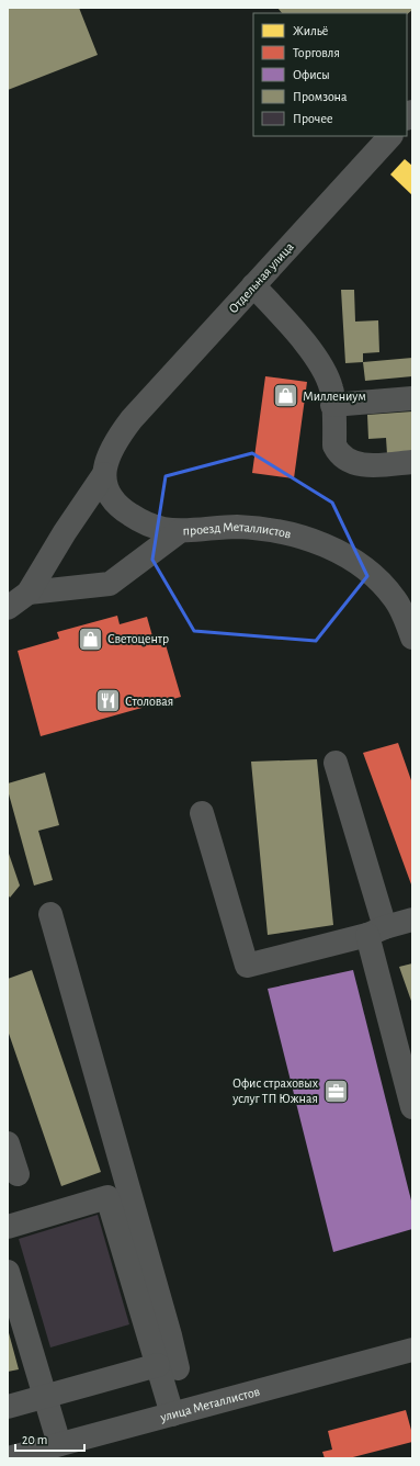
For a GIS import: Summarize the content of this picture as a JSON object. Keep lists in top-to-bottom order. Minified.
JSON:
{"streets":{"street":["Отдельная улица","проезд Металлистов","улица Металлистов"]},"crossings":[["Отдельная улица","проезд Металлистов"]],"places":{"shop":["Миллениум","Светоцентр"],"restaurant":["Столовая"],"office":["Офис страховых услуг ТП Южная"]},"legend":["Жильё","Торговля","Офисы","Промзона","Прочее"],"scale_bar":"20 m"}
